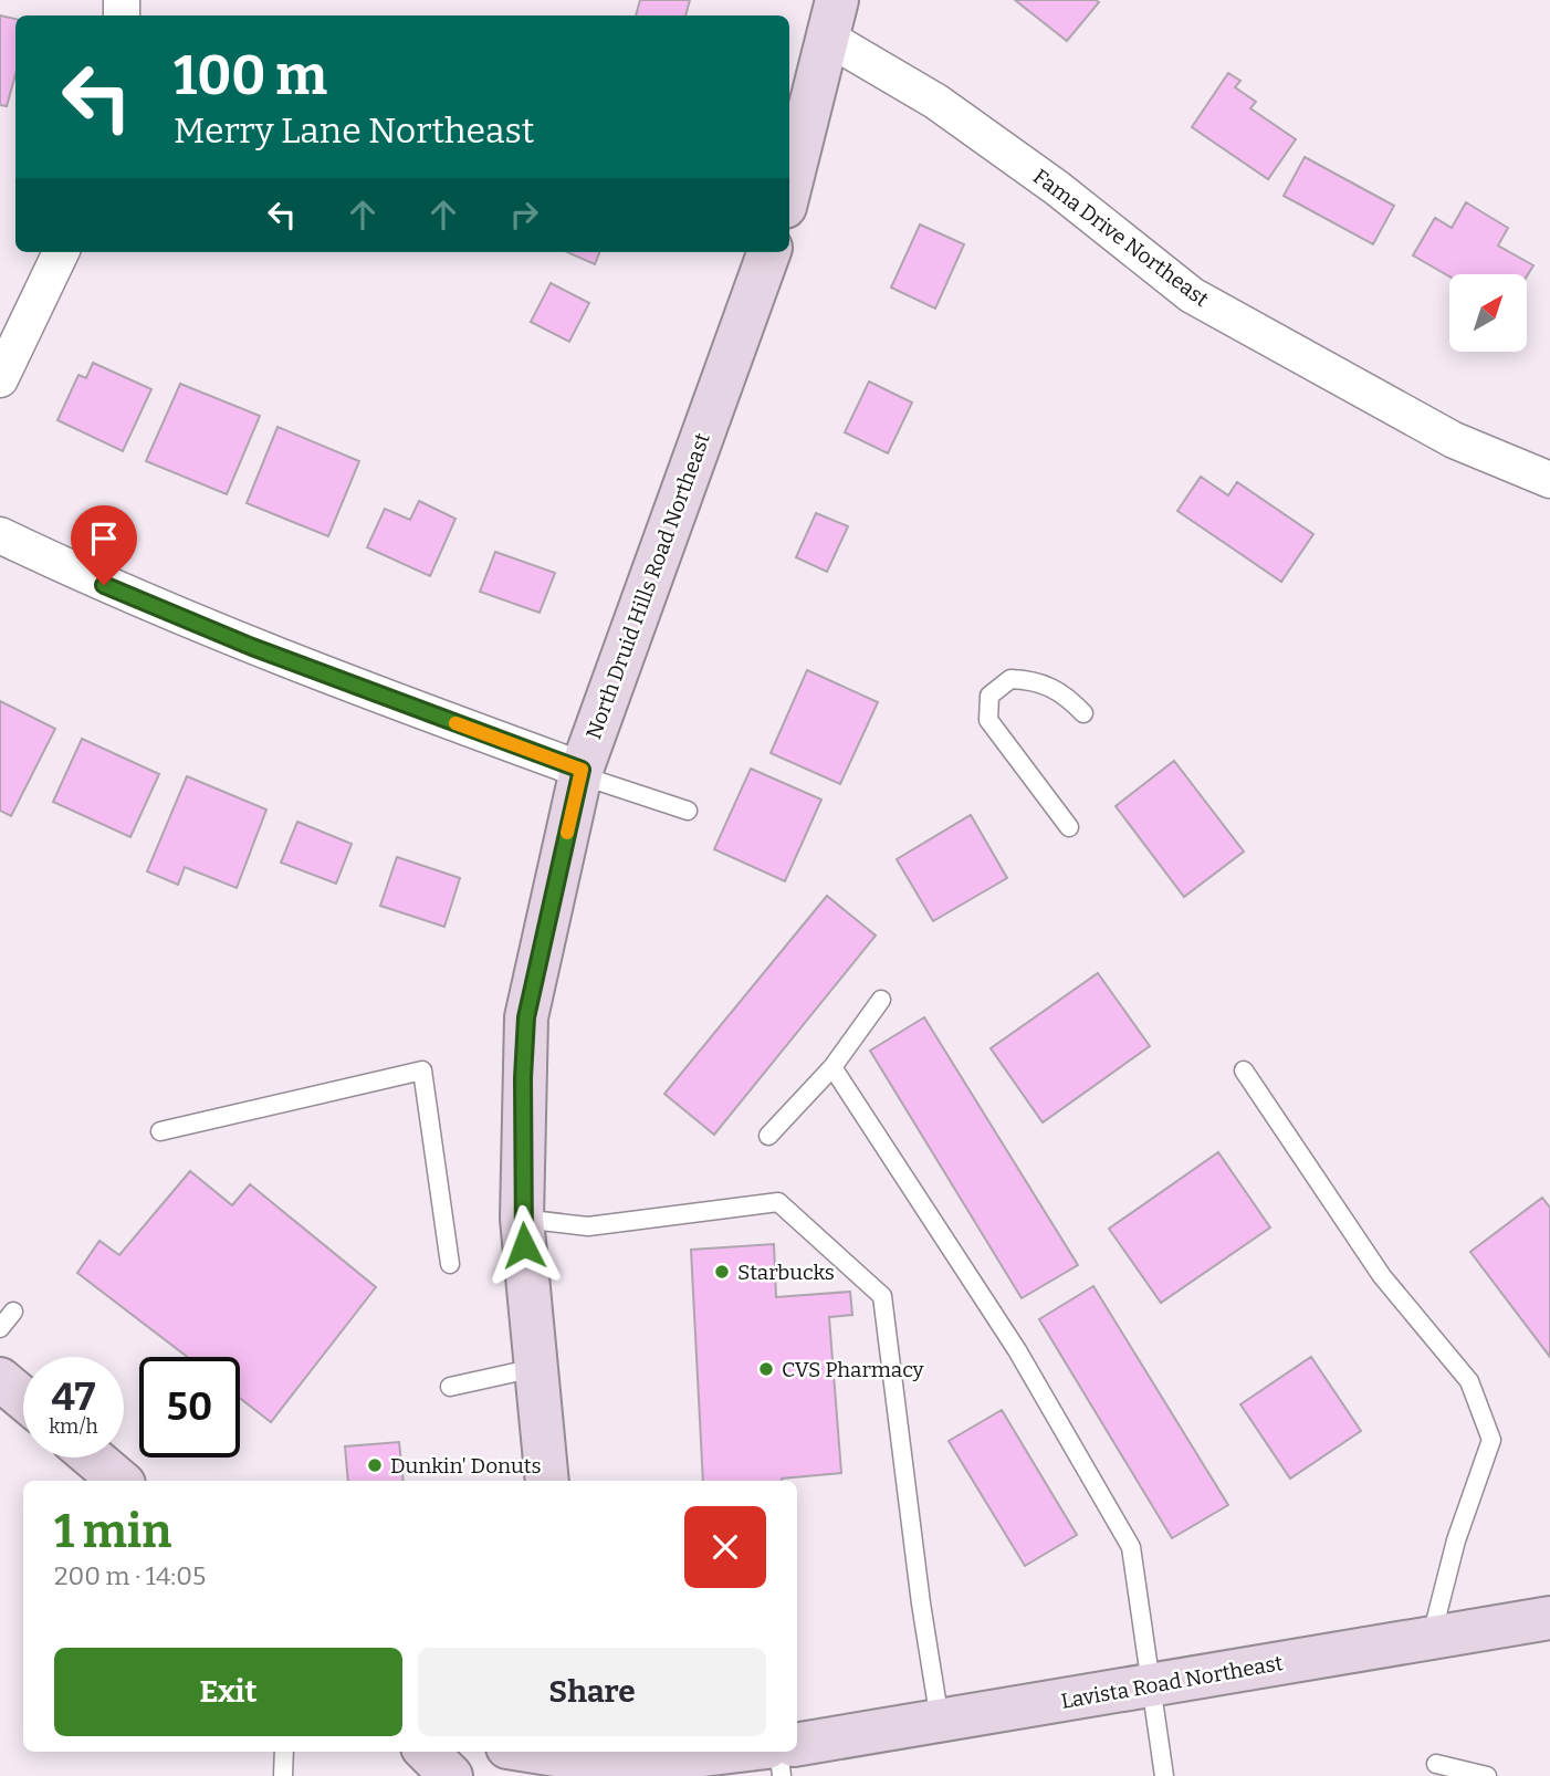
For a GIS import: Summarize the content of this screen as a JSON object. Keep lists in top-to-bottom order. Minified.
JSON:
{"streets":{"main road":["North Druid Hills Road Northeast","Lavista Road Northeast"],"street":["Fama Drive Northeast"]},"places":["Starbucks","CVS Pharmacy","Dunkin' Donuts"],"north":"top right","page":{"turn":["100 m","Merry Lane Northeast"],"speed":"47 km/h","limit":"50","heading":["1 min","200 m · 14:05"],"buttons":["Exit","Share"]}}
